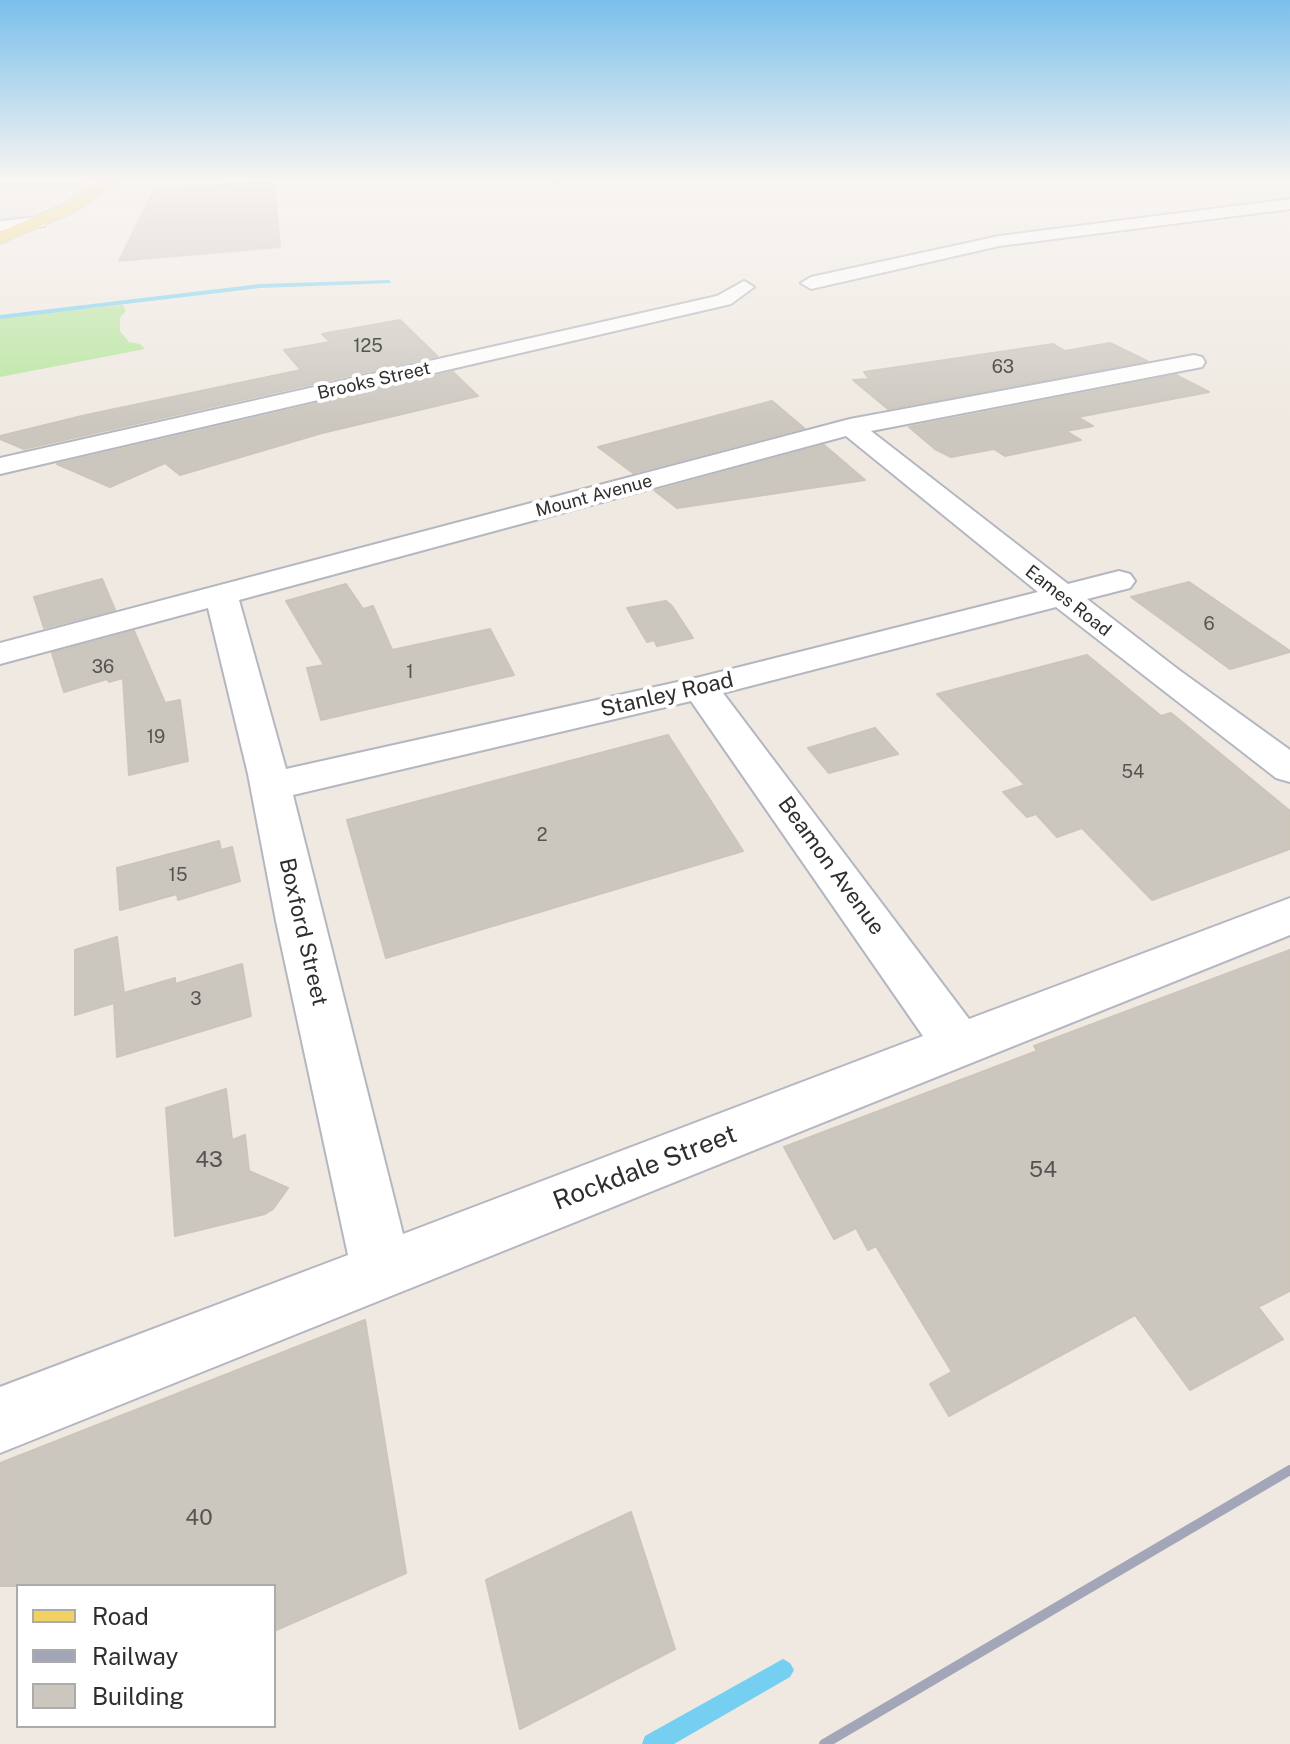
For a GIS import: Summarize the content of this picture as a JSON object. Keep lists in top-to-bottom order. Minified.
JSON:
{"streets":{"street":["Brooks Street","Mount Avenue","Eames Road","Stanley Road","Beamon Avenue","Boxford Street","Rockdale Street"]},"crossings":[["Mount Avenue","Eames Road"],["Mount Avenue","Boxford Street"],["Eames Road","Stanley Road"],["Stanley Road","Beamon Avenue"],["Stanley Road","Boxford Street"],["Beamon Avenue","Rockdale Street"],["Boxford Street","Rockdale Street"]],"house_numbers":["125","63","6","36","1","19","54","2","15","3","43","54","40"],"legend":["Road","Railway","Building"]}
